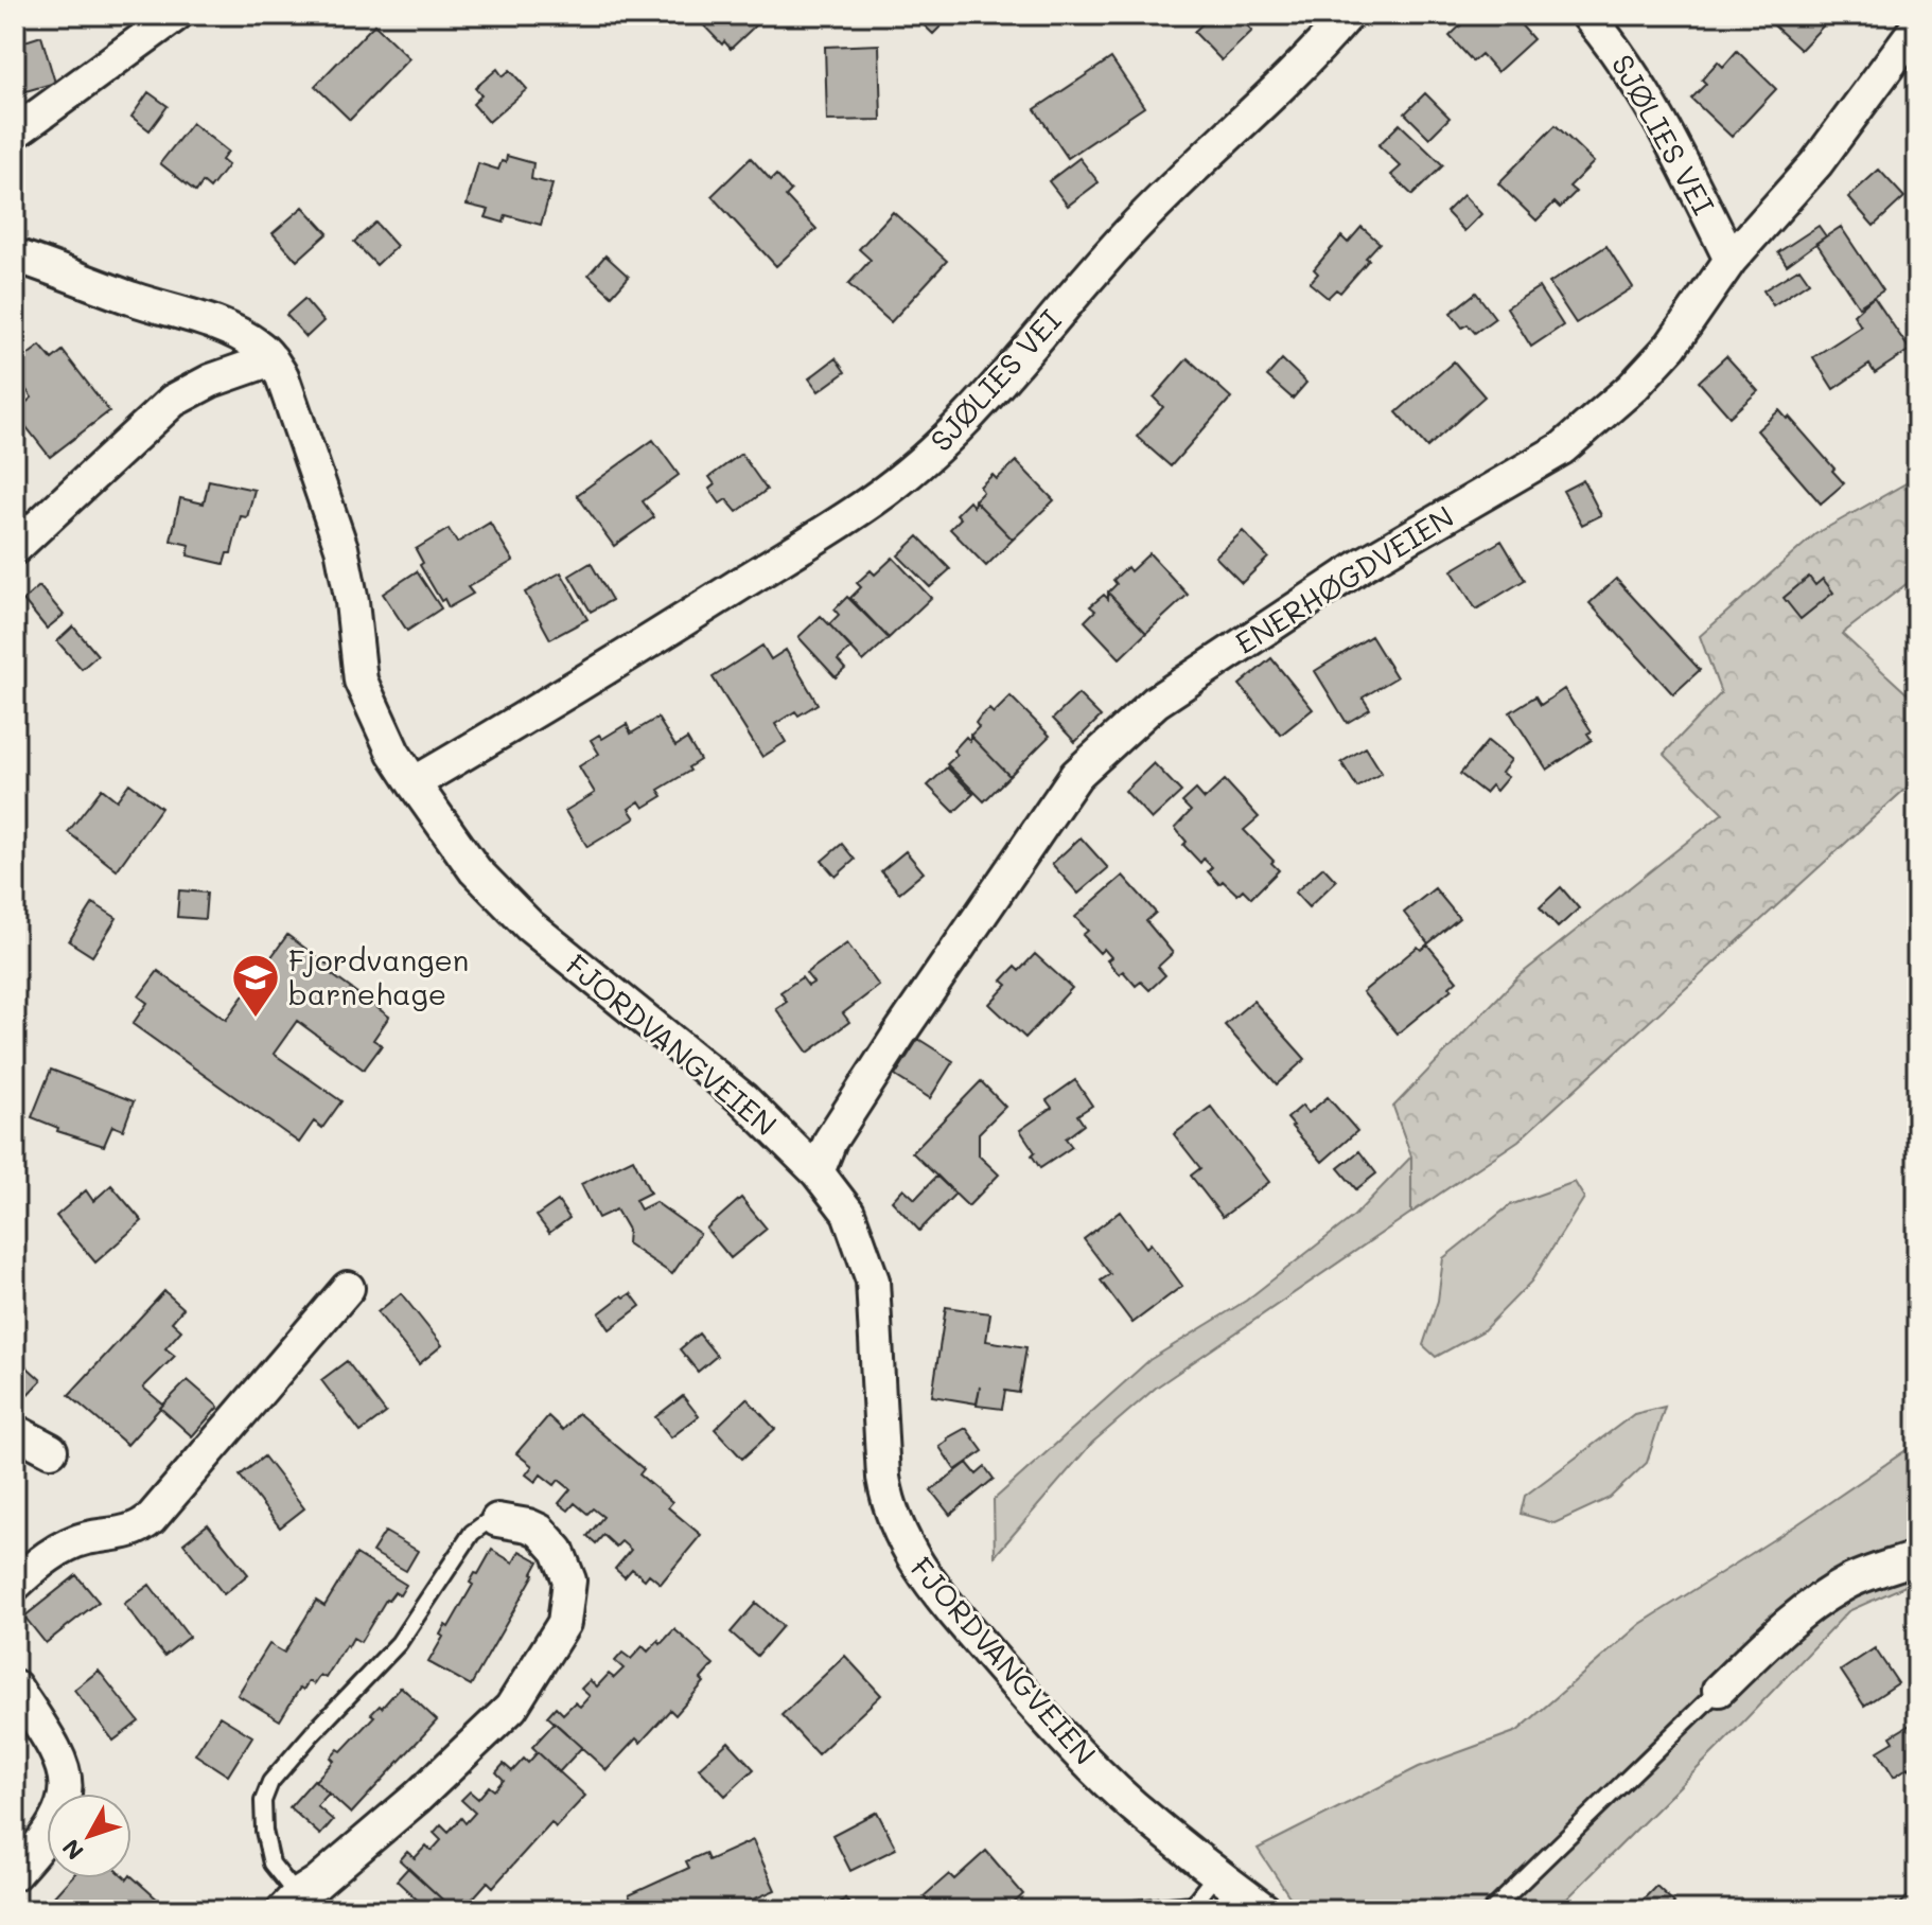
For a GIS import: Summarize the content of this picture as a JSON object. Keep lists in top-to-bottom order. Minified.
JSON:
{"streets":{"street":["SJØLIES VEI","ENERHØGDVEIEN","FJORDVANGVEIEN"]},"crossings":[["SJØLIES VEI","ENERHØGDVEIEN"],["SJØLIES VEI","FJORDVANGVEIEN"],["ENERHØGDVEIEN","FJORDVANGVEIEN"]],"places":{"school or university":["Fjordvangen barnehage"]},"north":"bottom left"}
